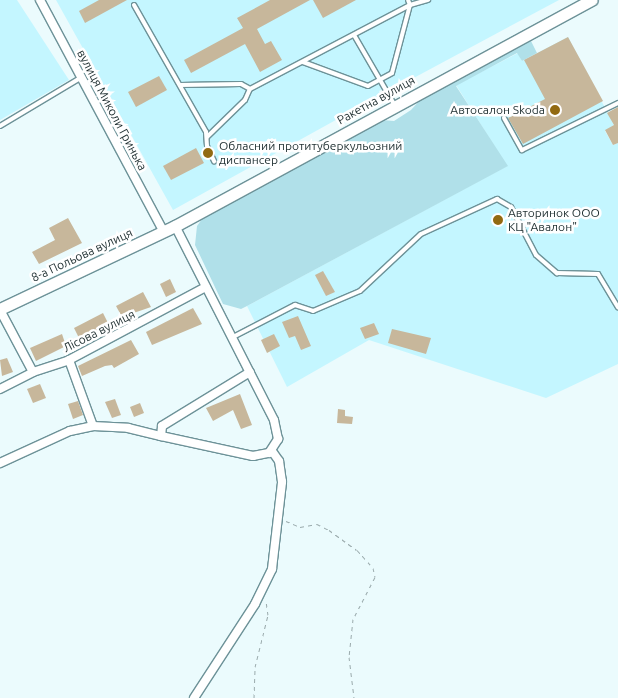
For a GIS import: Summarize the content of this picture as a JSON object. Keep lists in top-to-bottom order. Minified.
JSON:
{"streets":{"street":["Ракетна вулиця","вулиця Миколи Гринька","8-а Польова вулиця","Лісова вулиця"]},"crossings":[["Ракетна вулиця","8-а Польова вулиця"],["вулиця Миколи Гринька","8-а Польова вулиця"]],"places":["Автосалон Skoda","Обласний протитуберкульозний диспансер","Авторинок ООО КЦ \"Авалон\""]}
